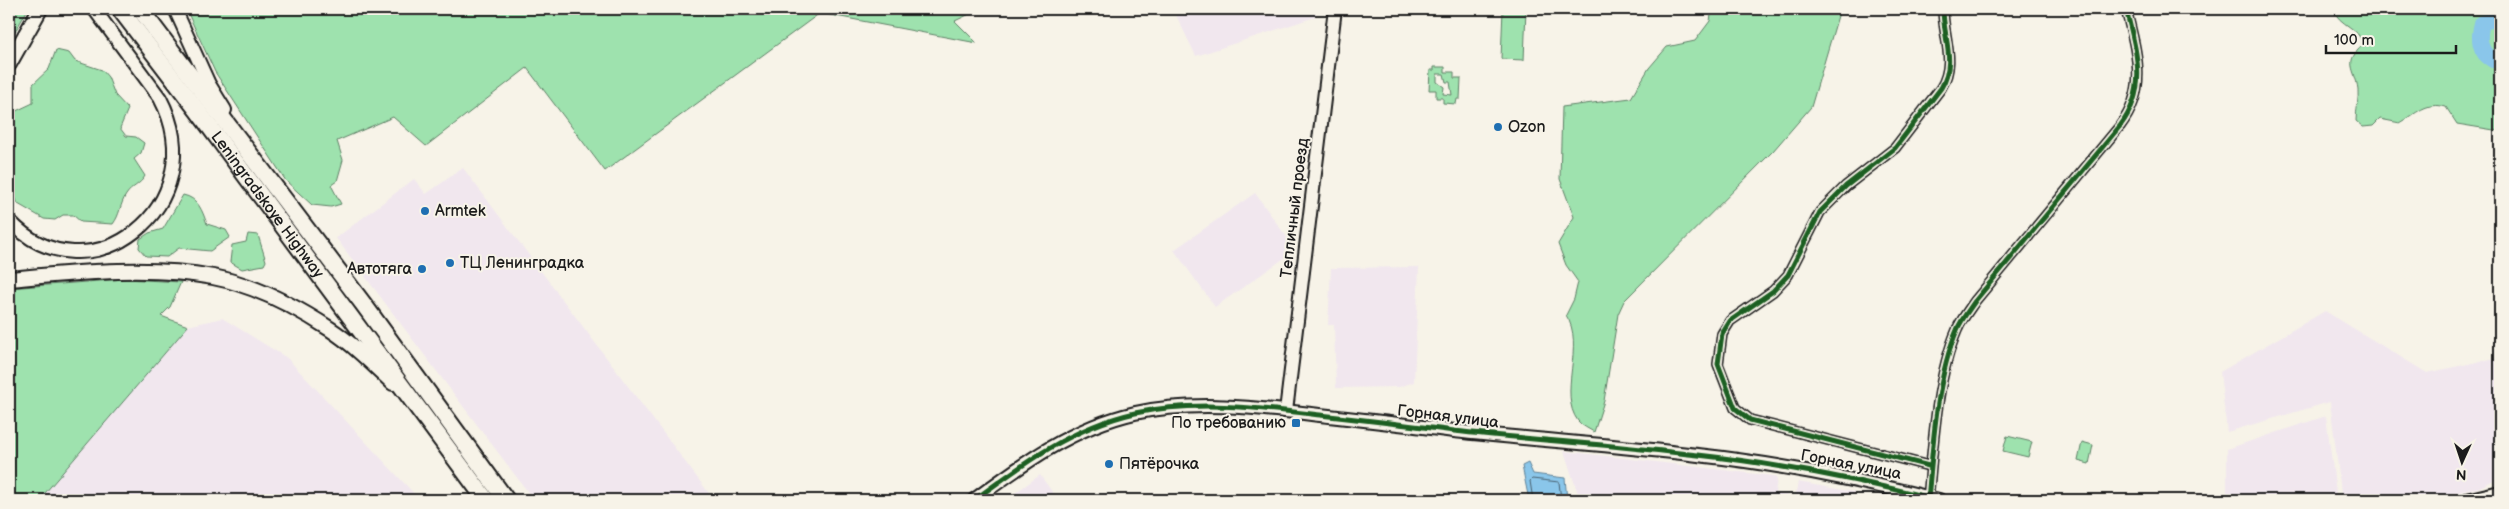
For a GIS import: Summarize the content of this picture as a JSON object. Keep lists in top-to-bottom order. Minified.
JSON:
{"streets":{"highway":["Leningradskoye Highway"],"street":["Тепличный проезд","Горная улица"]},"crossings":[["Тепличный проезд","Горная улица"]],"places":{"other":["Ozon","Armtek","ТЦ Ленинградка","Автотяга","Пятёрочка"],"transit":["По требованию"]},"scale_bar":"100 m","north":"bottom"}
